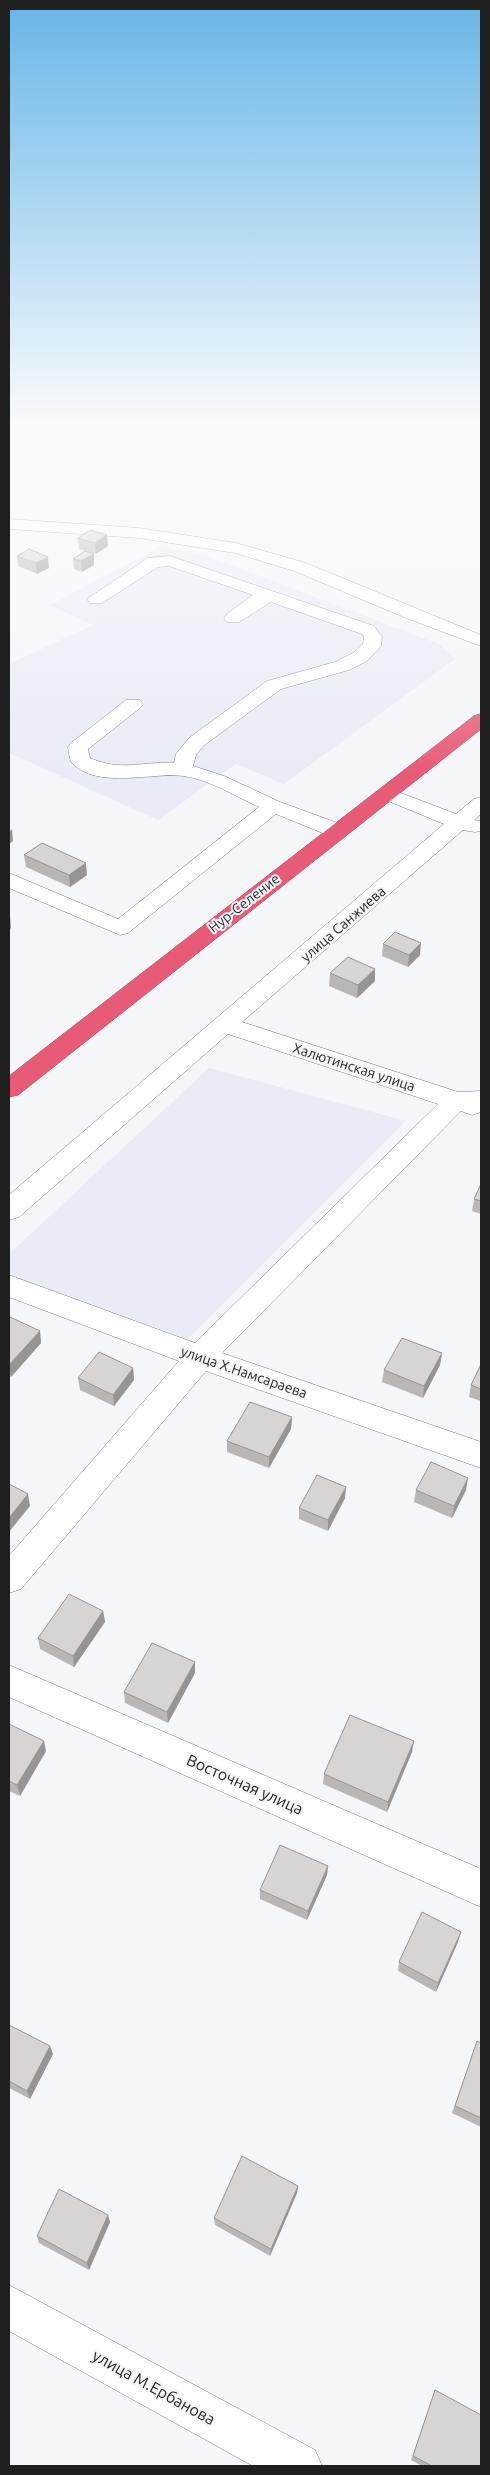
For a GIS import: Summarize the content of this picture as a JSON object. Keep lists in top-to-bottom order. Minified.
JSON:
{"streets":{"highway":["Нур-Селение"],"street":["улица Санжиева","Халютинская улица","улица Х.Намсараева","Восточная улица","улица М.Ербанова"]},"crossings":[["улица Санжиева","Халютинская улица"]]}
